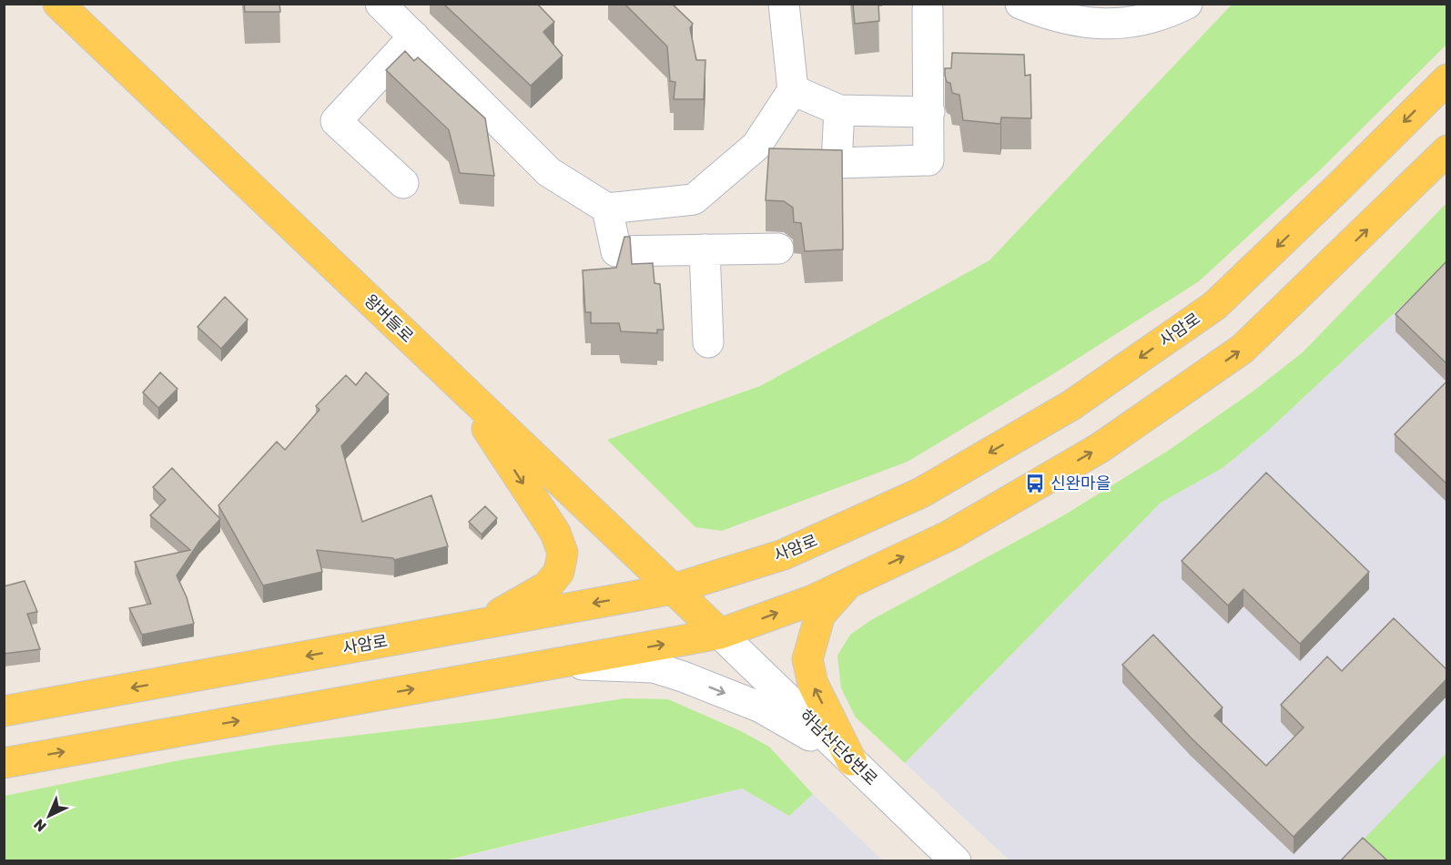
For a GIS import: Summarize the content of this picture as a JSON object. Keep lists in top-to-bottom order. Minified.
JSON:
{"streets":{"main road":["왕버들로","사암로"],"street":["하남산단6번로"]},"crossings":[["왕버들로","사암로"],["왕버들로","하남산단6번로"]],"places":{"bus stop":["신완마을"]},"north":"bottom left"}
